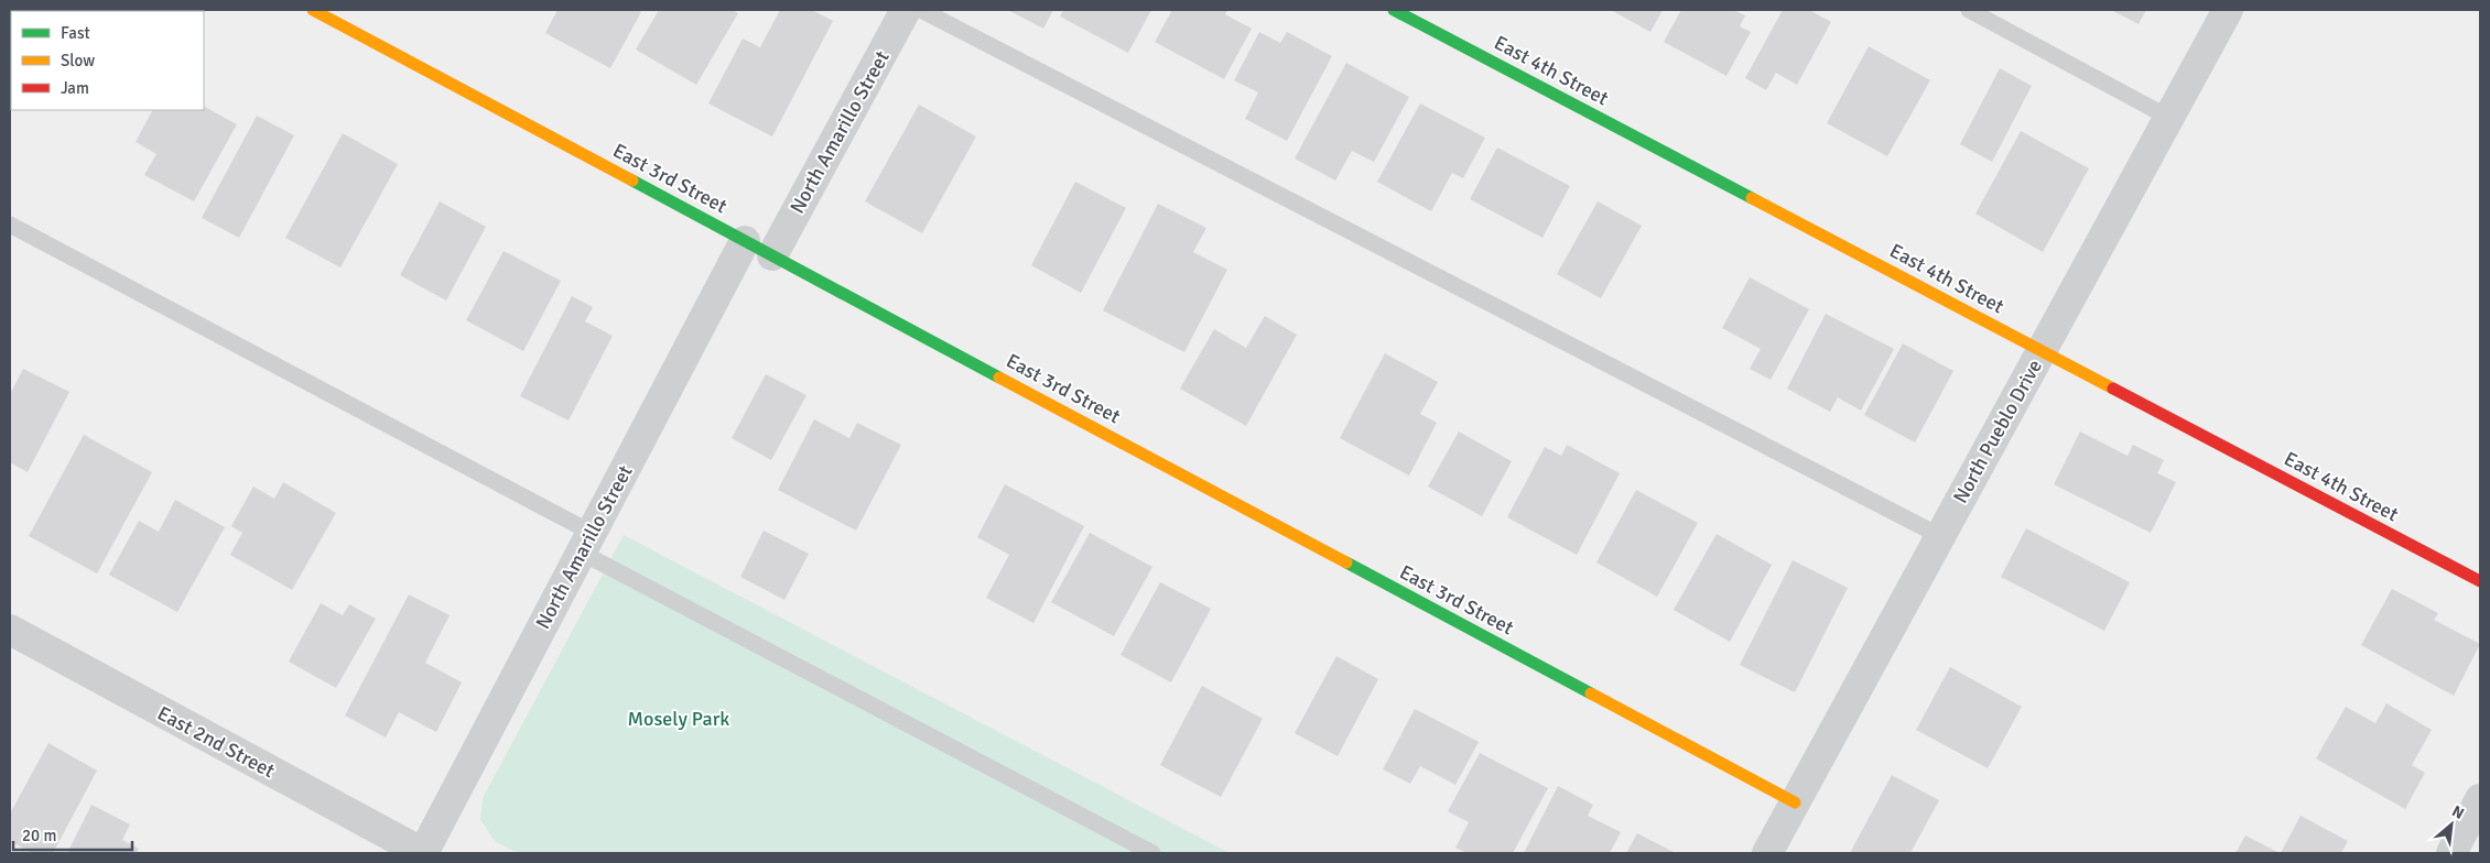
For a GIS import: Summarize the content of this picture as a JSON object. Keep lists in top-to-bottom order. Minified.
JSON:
{"streets":{"street":["East 4th Street","North Amarillo Street","East 3rd Street","North Pueblo Drive","East 2nd Street"]},"crossings":[["East 4th Street","North Pueblo Drive"],["North Amarillo Street","East 3rd Street"],["North Amarillo Street","East 2nd Street"],["East 3rd Street","North Pueblo Drive"]],"parks":["Mosely Park"],"legend":["Fast","Slow","Jam"],"scale_bar":"20 m","north":"top right"}
